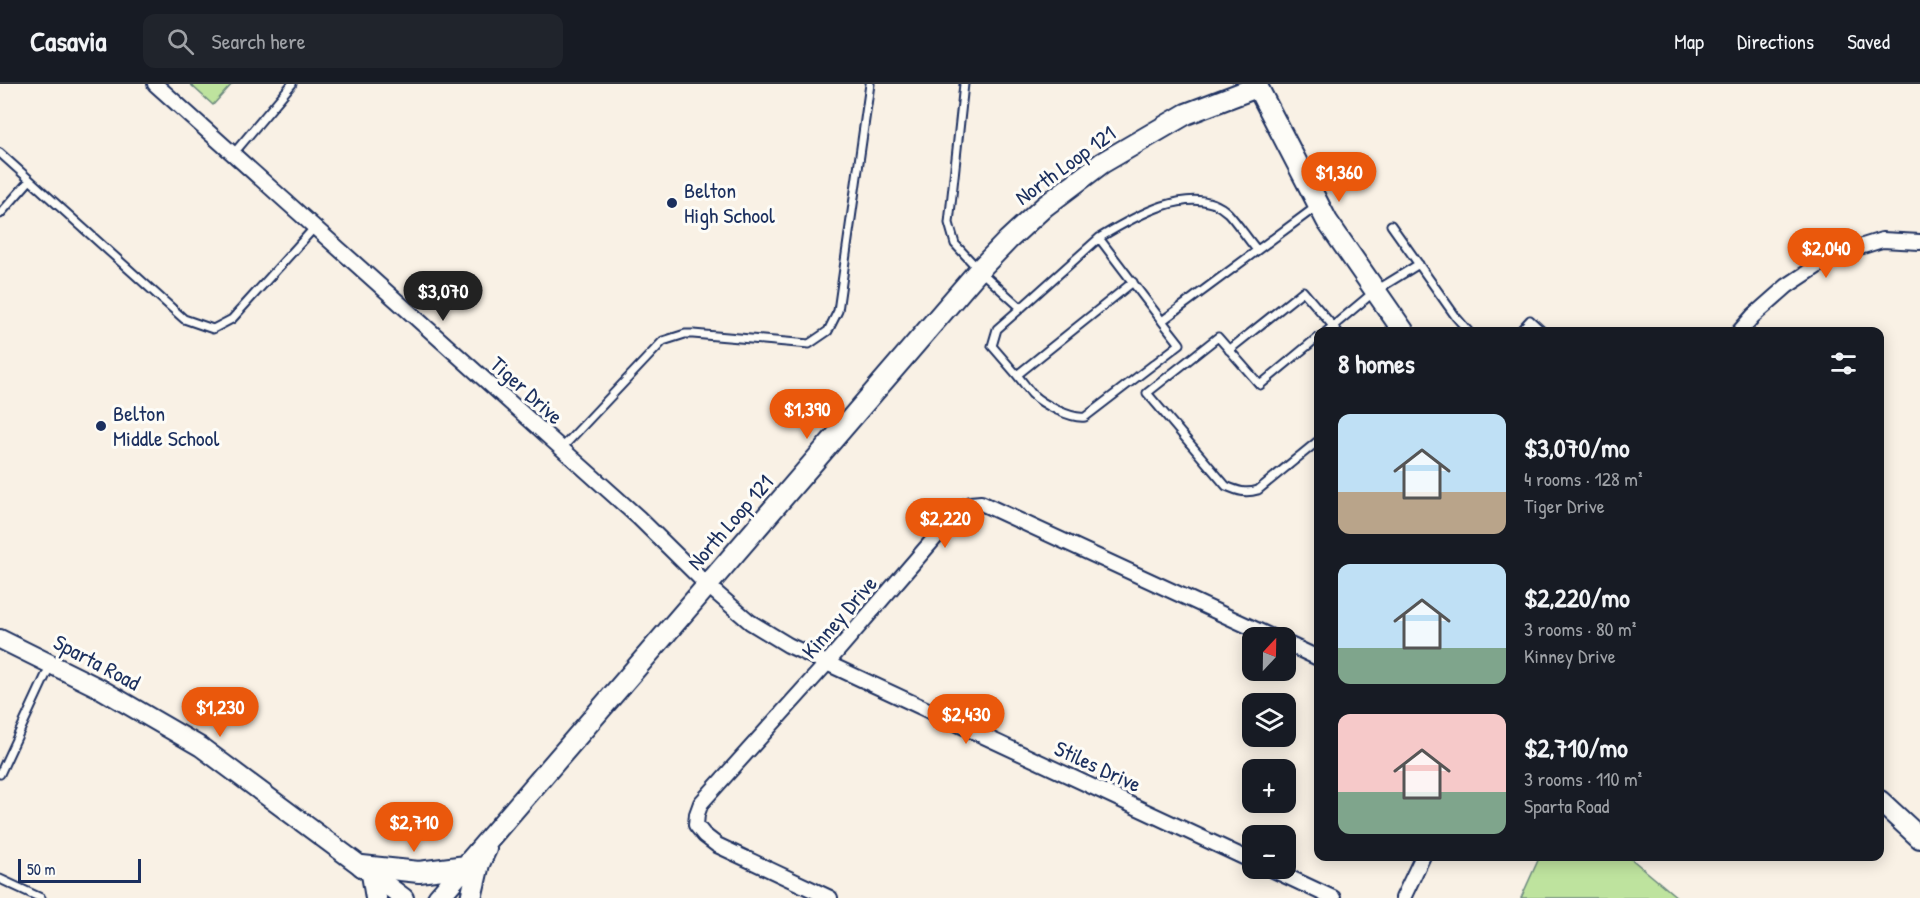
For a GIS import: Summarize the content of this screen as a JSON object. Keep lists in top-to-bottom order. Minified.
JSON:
{"streets":{"main road":["North Loop 121"],"street":["Tiger Drive","Kinney Drive","Sparta Road","Stiles Drive"]},"crossings":[["North Loop 121","Tiger Drive"],["North Loop 121","Stiles Drive"],["Tiger Drive","Stiles Drive"],["Kinney Drive","Stiles Drive"]],"places":["Belton High School","Belton Middle School"],"scale_bar":"50 m","north":"top","page":{"header":"Casavia","search":"Search here","nav":["Map","Directions","Saved"],"price":["$1,360","$2,040","$3,070","$1,390","$2,220","$1,230","$2,430","$2,710"],"heading":"8 homes","list":[{"name":"$3,070/mo","note":"4 rooms · 128 m² · Tiger Drive"},{"name":"$2,220/mo","note":"3 rooms · 80 m² · Kinney Drive"},{"name":"$2,710/mo","note":"3 rooms · 110 m² · Sparta Road"}],"map_buttons":["+","−"],"scale":"50 m"}}
